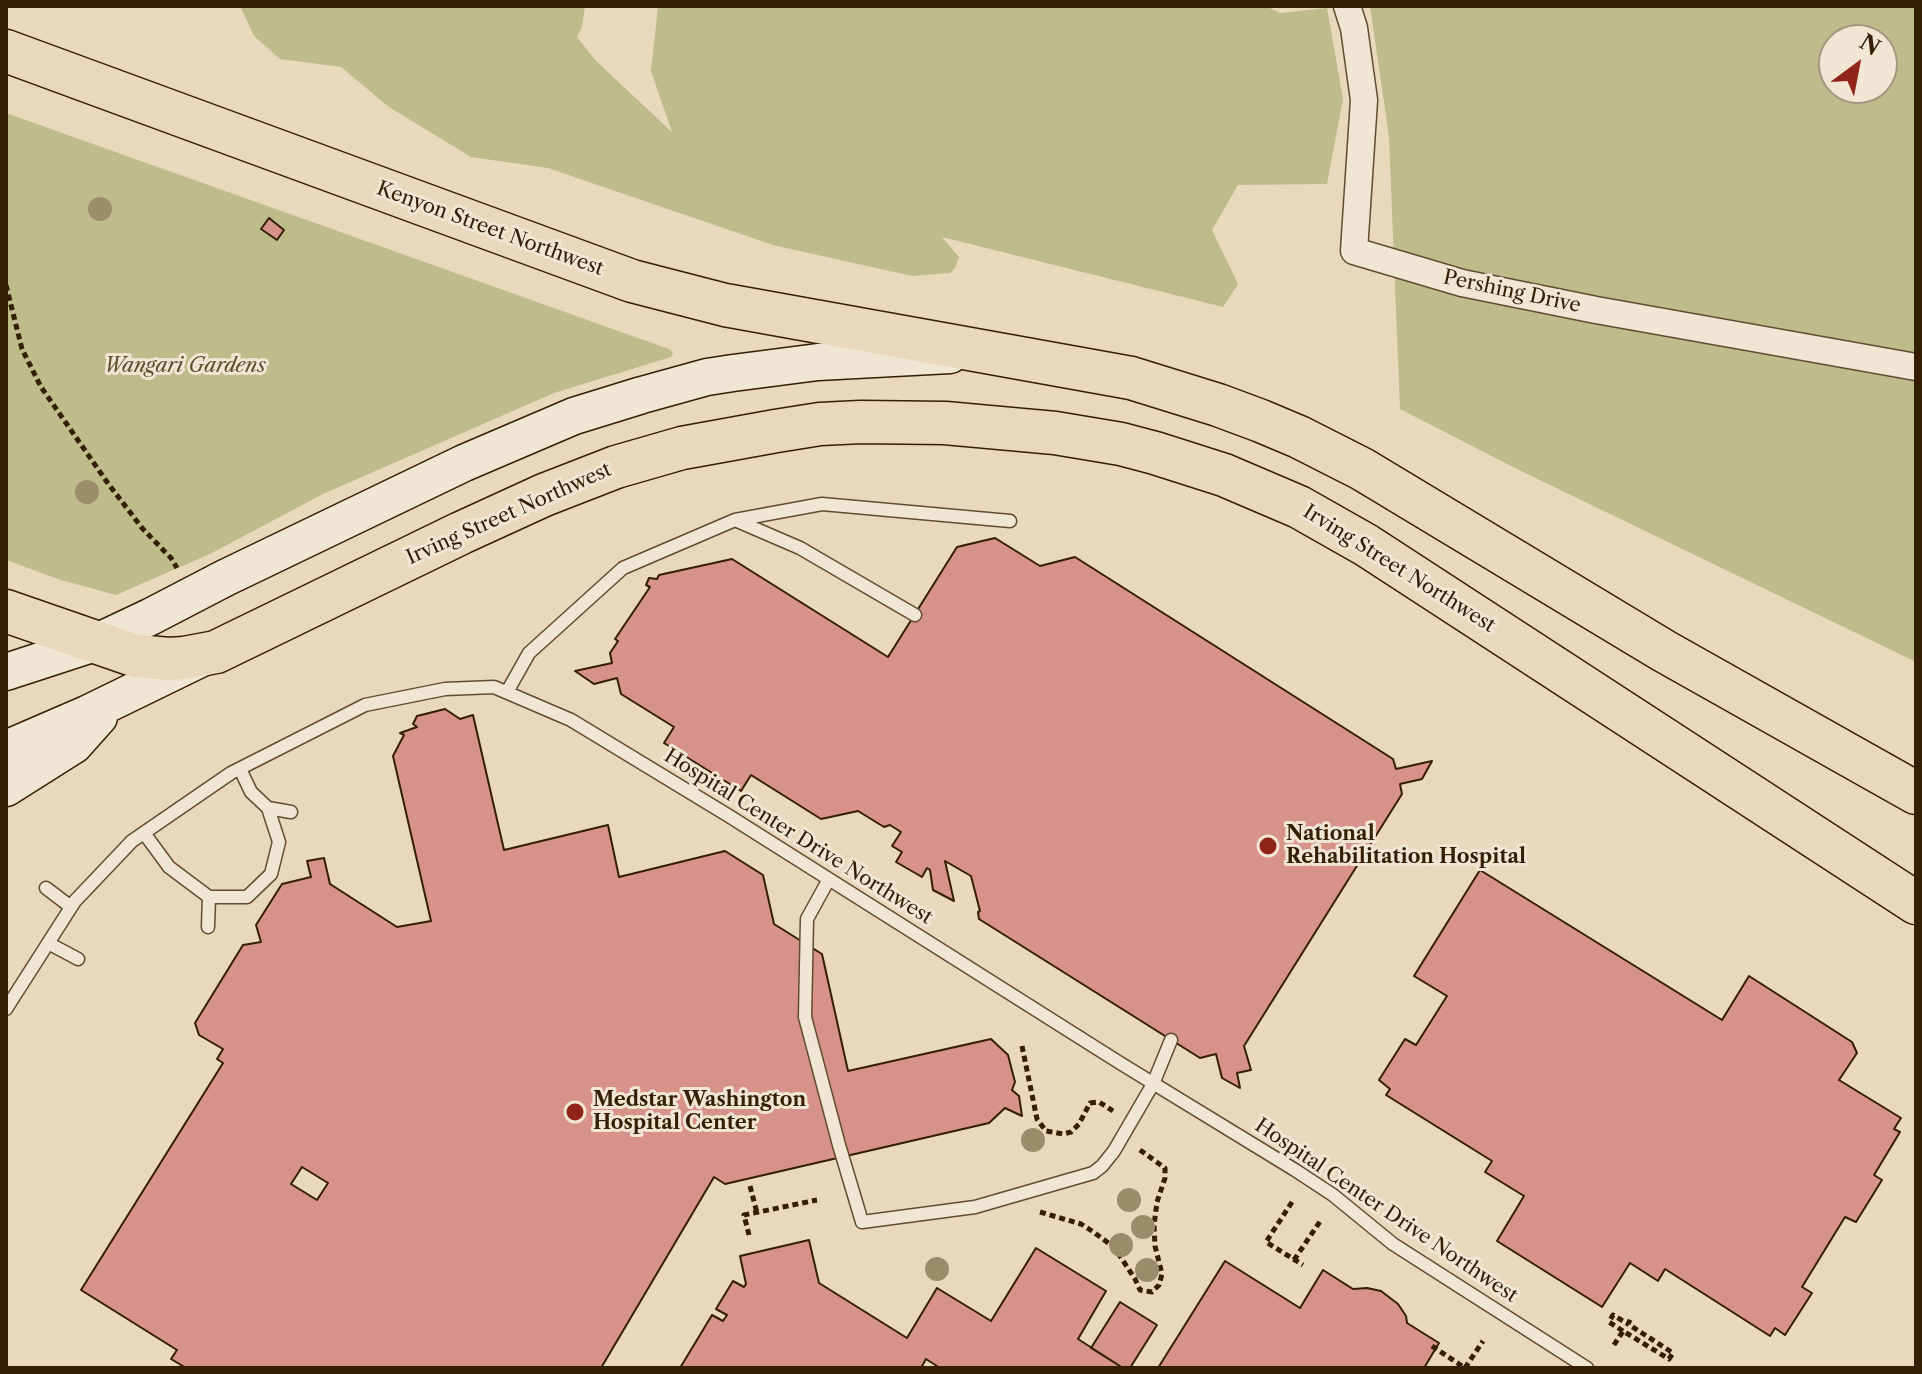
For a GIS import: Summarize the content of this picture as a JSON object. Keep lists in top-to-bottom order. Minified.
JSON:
{"streets":{"main road":["Kenyon Street Northwest","Irving Street Northwest"],"street":["Pershing Drive"],"lane":["Hospital Center Drive Northwest"]},"parks":["Wangari Gardens"],"places":["National Rehabilitation Hospital","Medstar Washington Hospital Center"],"north":"top right"}
